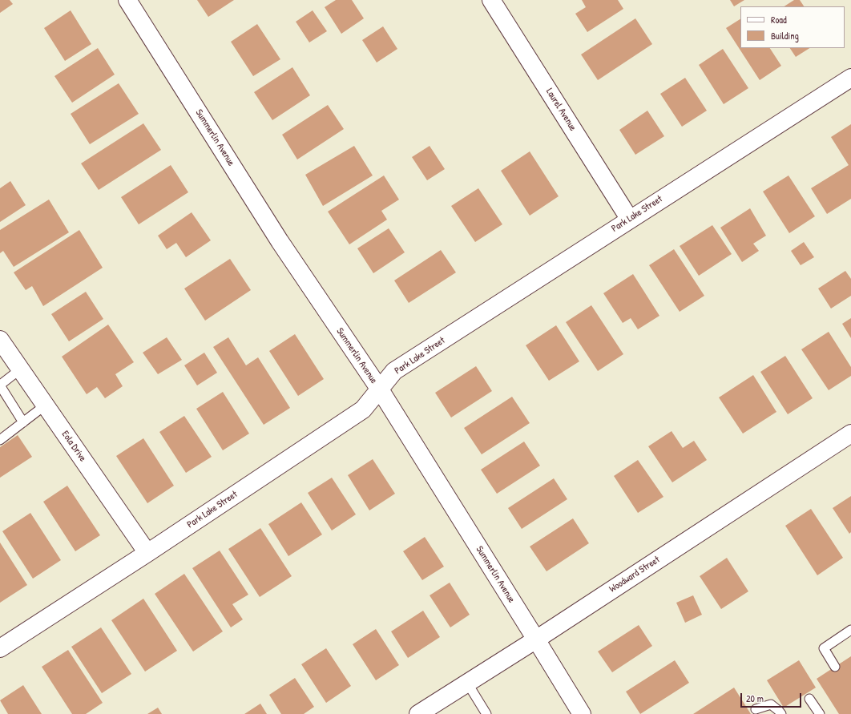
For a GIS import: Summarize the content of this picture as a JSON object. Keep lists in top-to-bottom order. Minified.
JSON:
{"streets":{"street":["Laurel Avenue","Summerlin Avenue","Park Lake Street","Eola Drive","Woodward Street"]},"crossings":[["Laurel Avenue","Park Lake Street"],["Summerlin Avenue","Park Lake Street"],["Summerlin Avenue","Woodward Street"],["Park Lake Street","Eola Drive"]],"legend":["Road","Building"],"scale_bar":"20 m"}
